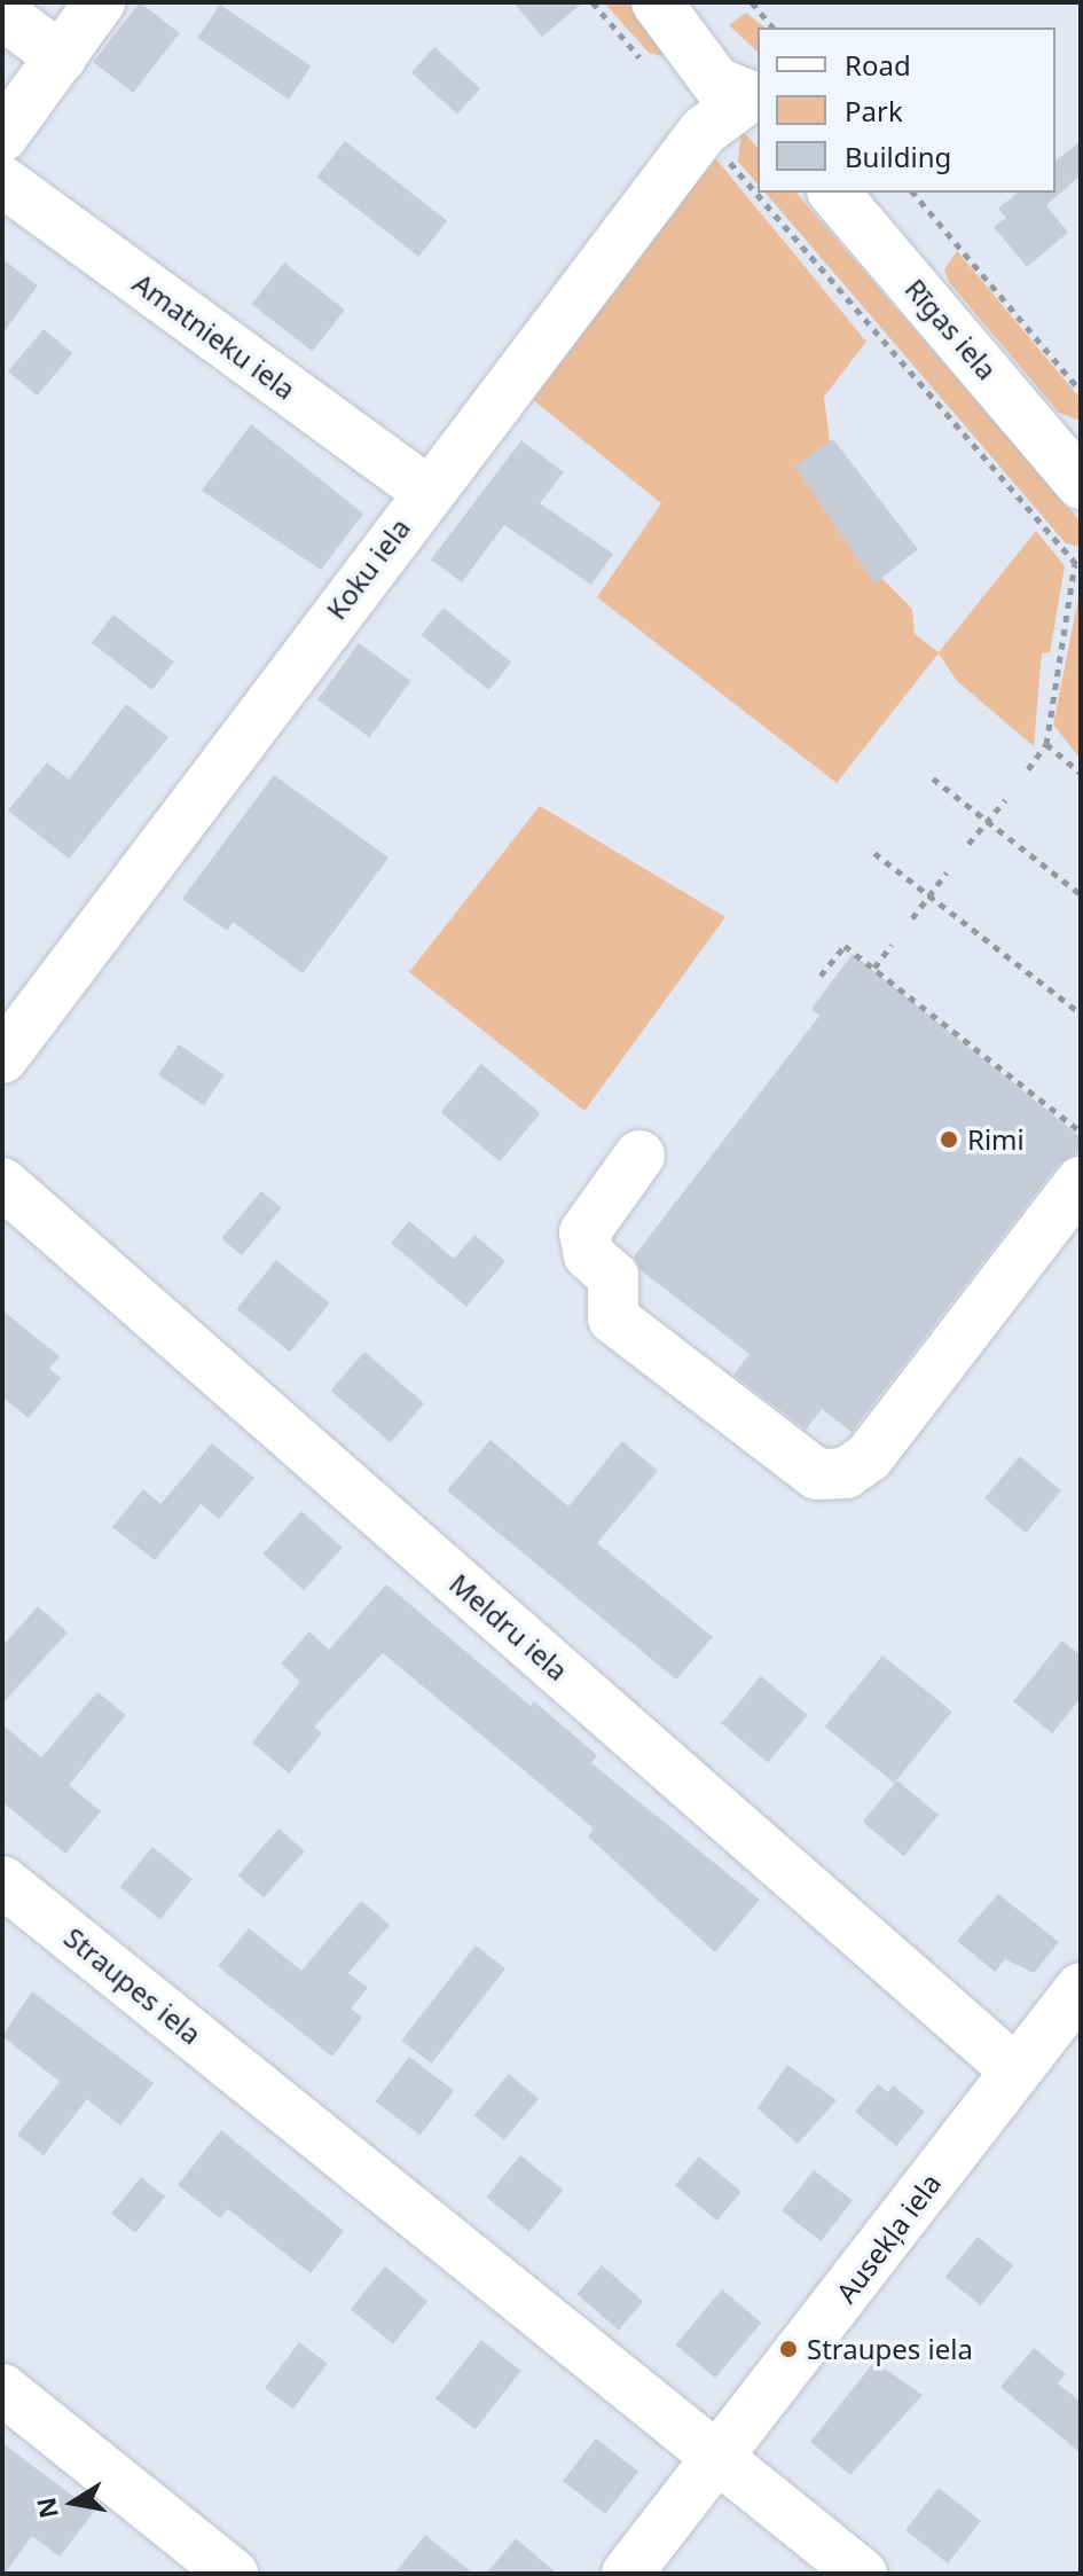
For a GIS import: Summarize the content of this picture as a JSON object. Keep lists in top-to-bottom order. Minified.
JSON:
{"streets":{"street":["Rīgas iela","Amatnieku iela","Koku iela","Meldru iela","Straupes iela","Ausekļa iela"]},"crossings":[["Amatnieku iela","Koku iela"],["Meldru iela","Ausekļa iela"],["Straupes iela","Ausekļa iela"]],"places":["Rimi","Straupes iela"],"legend":["Road","Park","Building"],"north":"left"}
